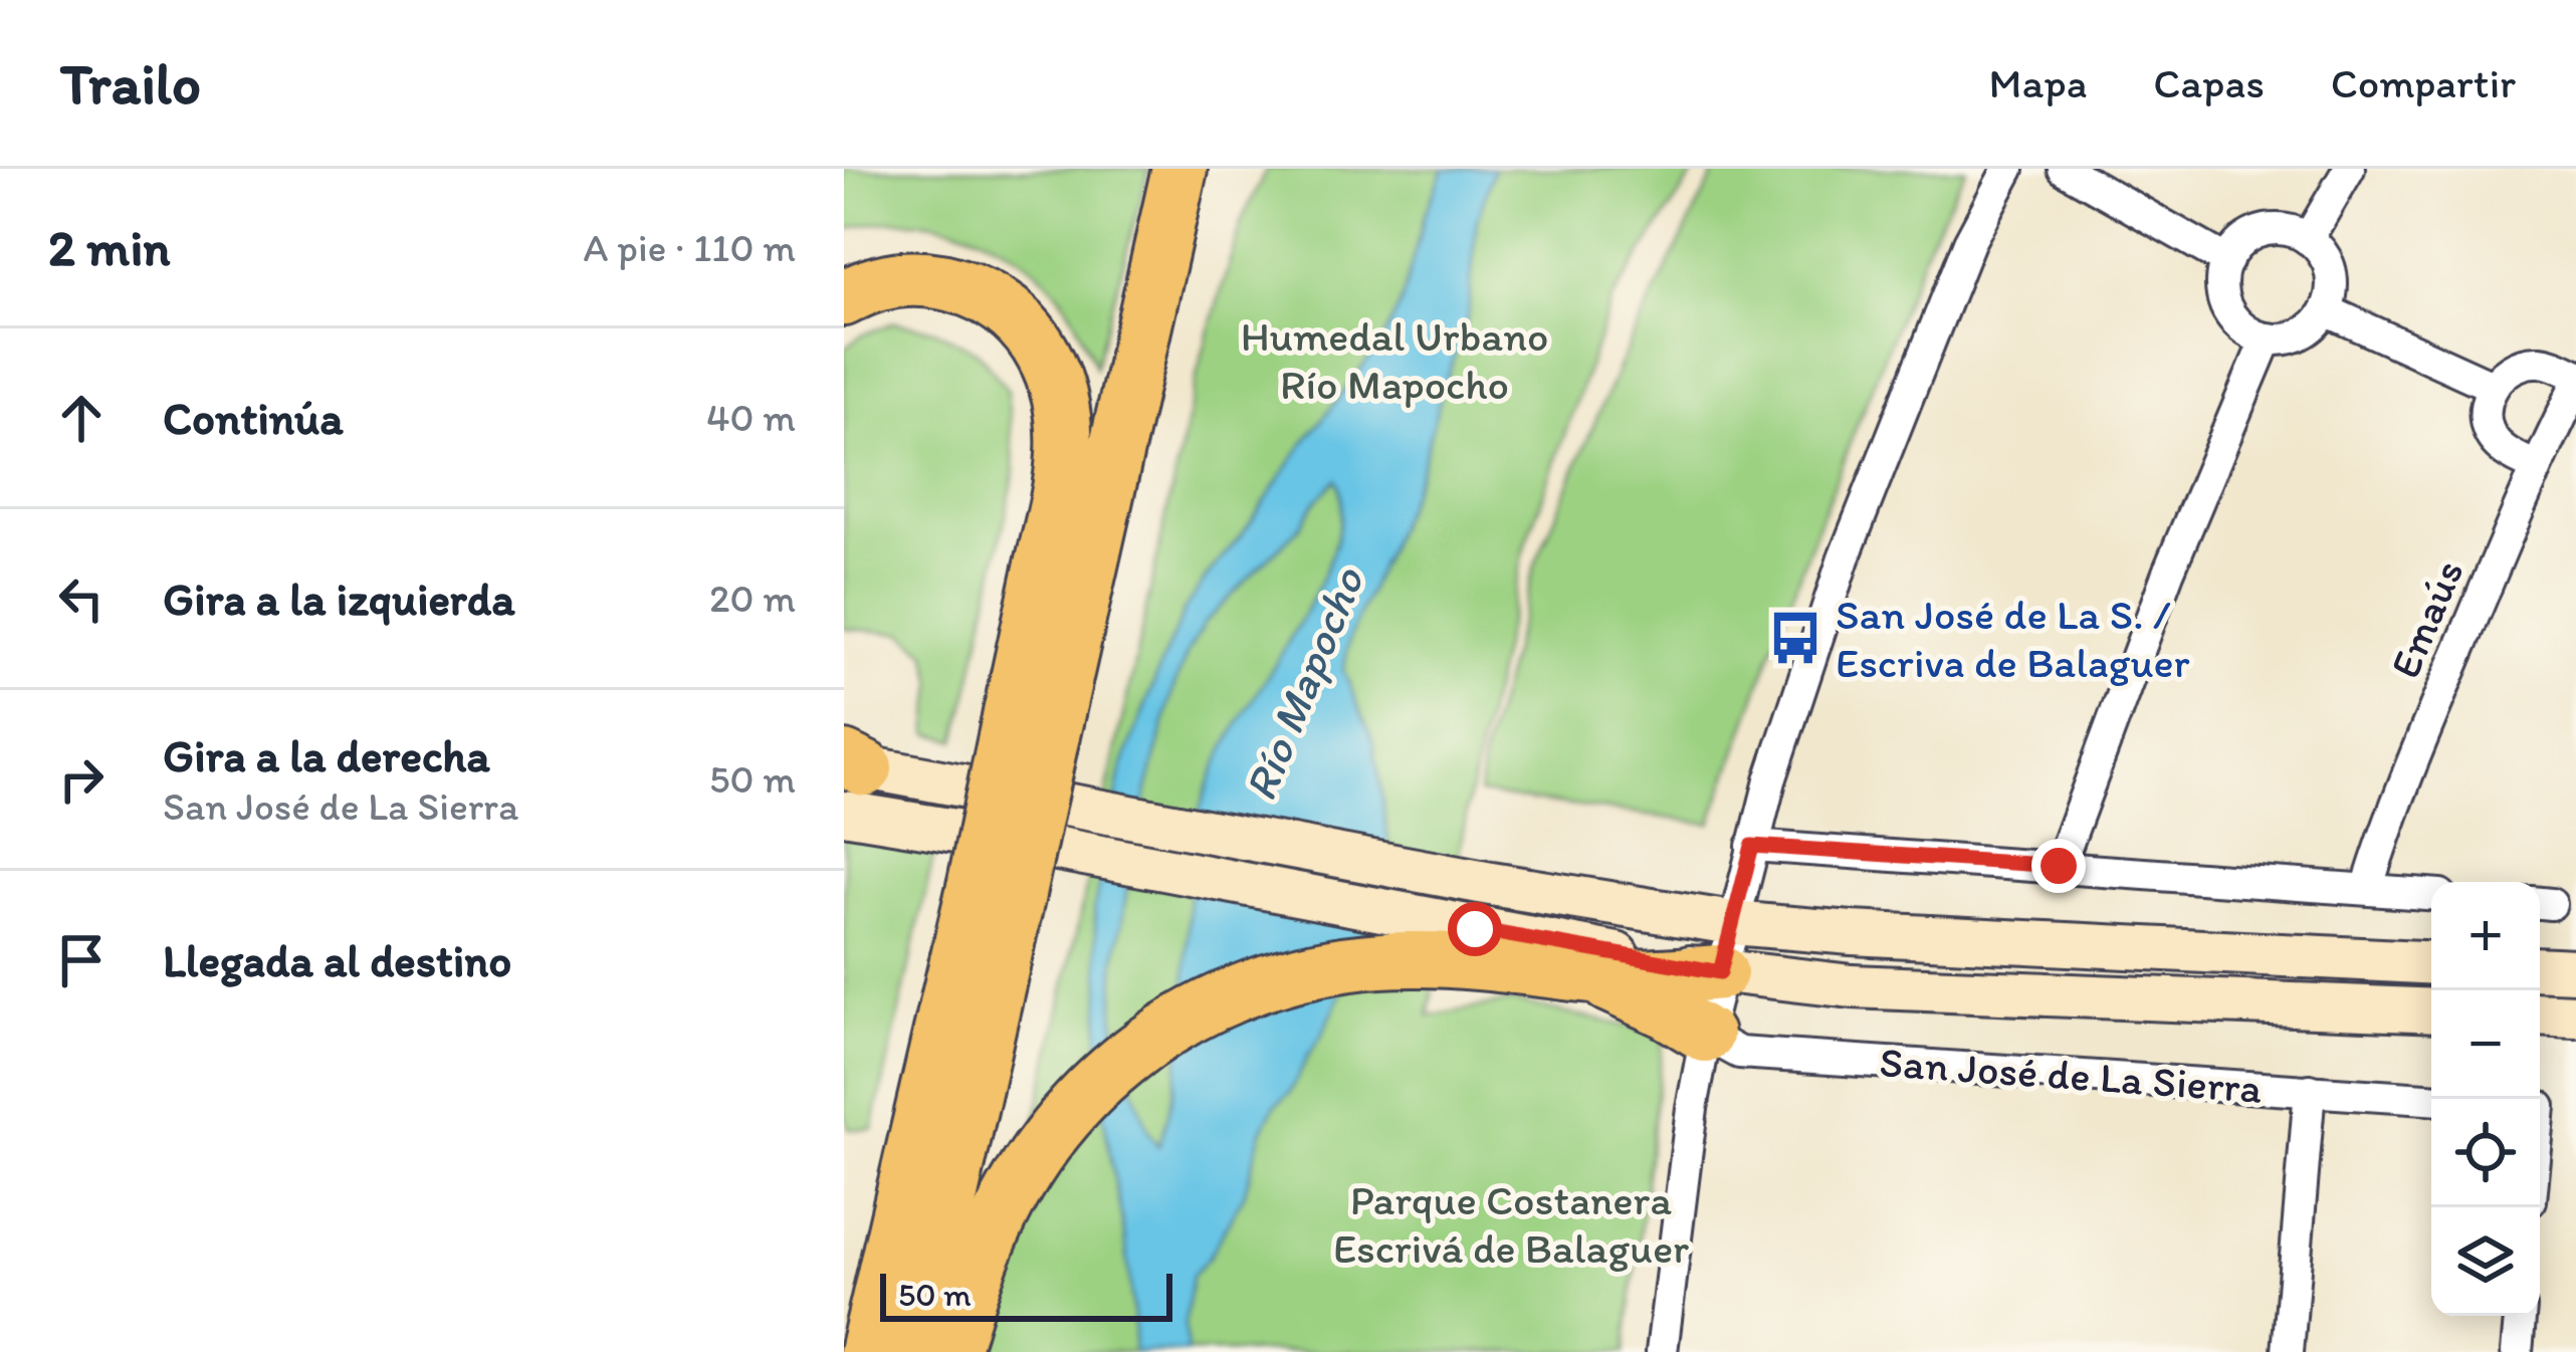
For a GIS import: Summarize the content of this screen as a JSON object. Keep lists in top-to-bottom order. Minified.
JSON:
{"streets":{"main road":["San José de La Sierra"],"street":["Emaús"]},"water":["Río Mapocho"],"parks":["Humedal Urbano Río Mapocho","Parque Costanera Escrivá de Balaguer"],"places":{"bus stop":["San José de La S. / Escriva de Balaguer"]},"scale_bar":"50 m","page":{"header":"Trailo","nav":["Mapa","Capas","Compartir"],"heading":["2 min","A pie · 110 m"],"list":[["Continúa","40 m"],["Gira a la izquierda","20 m"],["Gira a la derecha","San José de La Sierra","50 m"],"Llegada al destino"],"map_buttons":["+","−"],"scale":"50 m"}}
